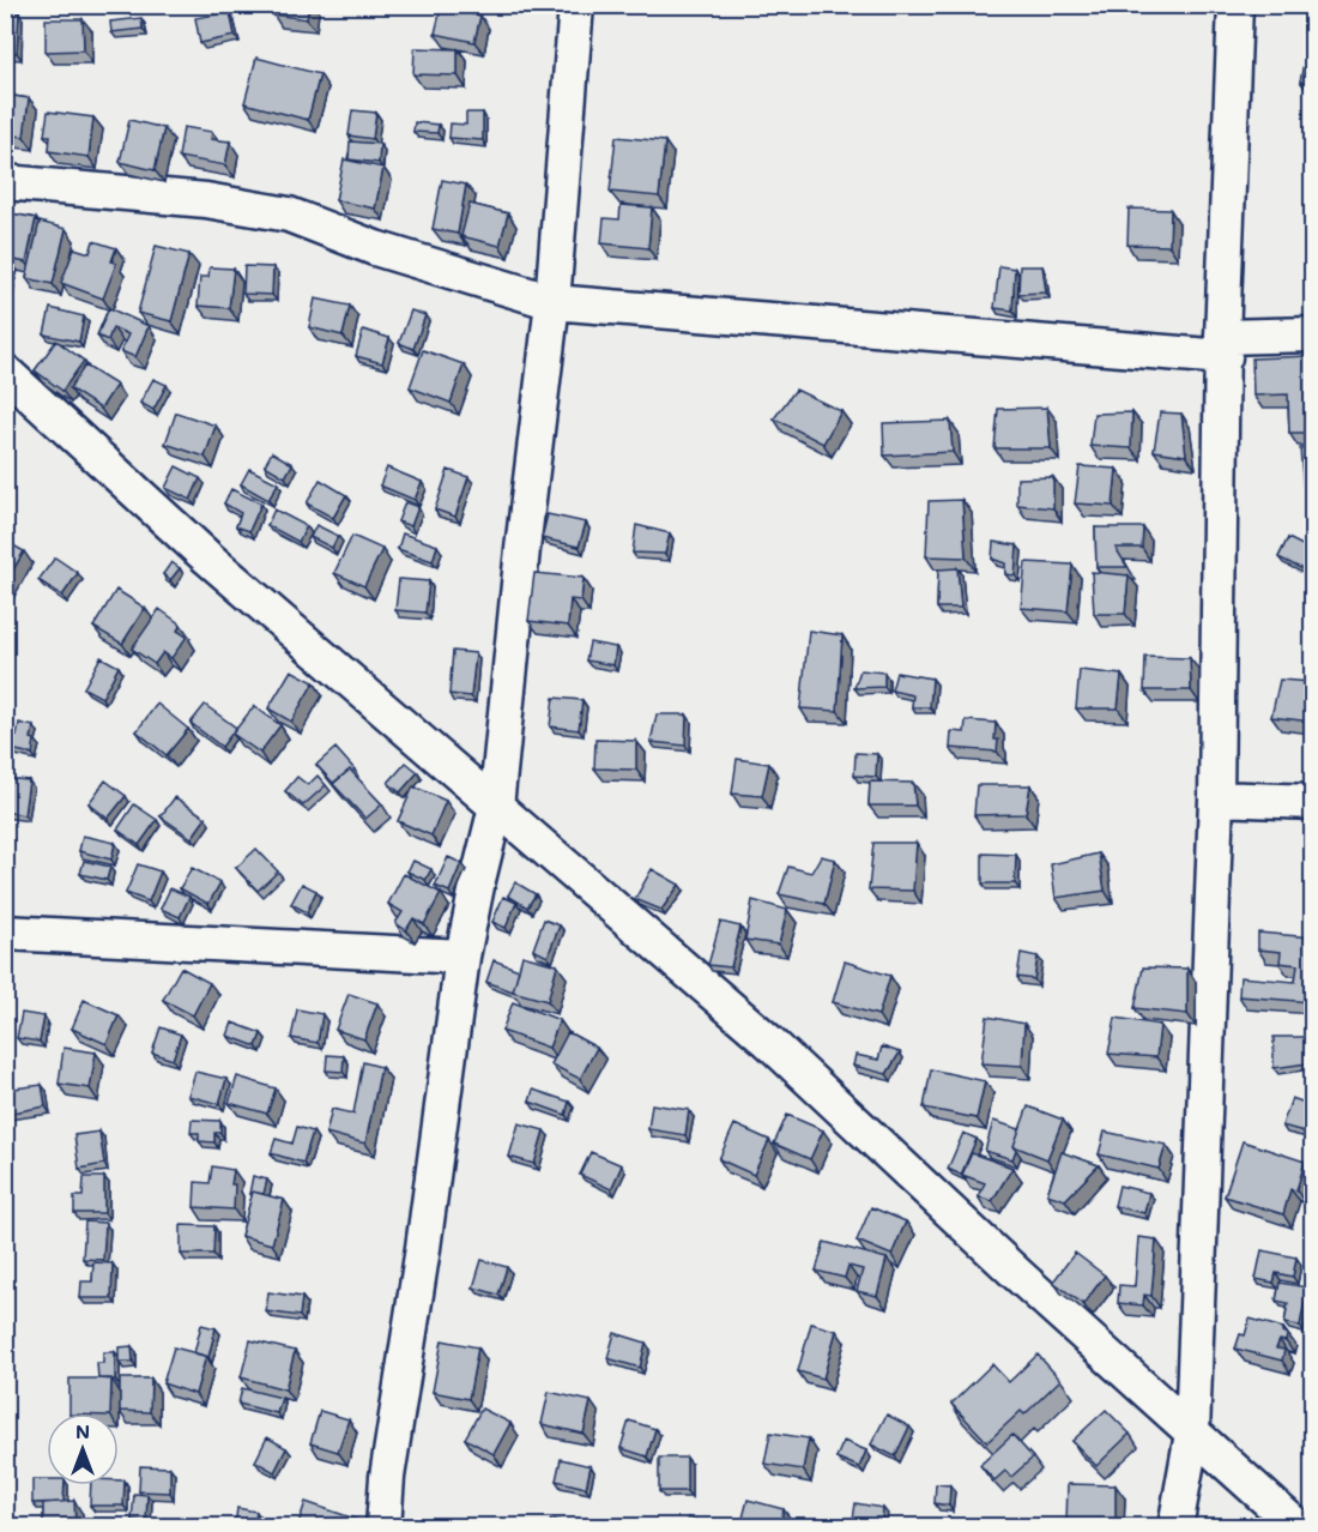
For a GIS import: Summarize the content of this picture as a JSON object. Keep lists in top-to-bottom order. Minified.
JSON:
{"north":"top"}
